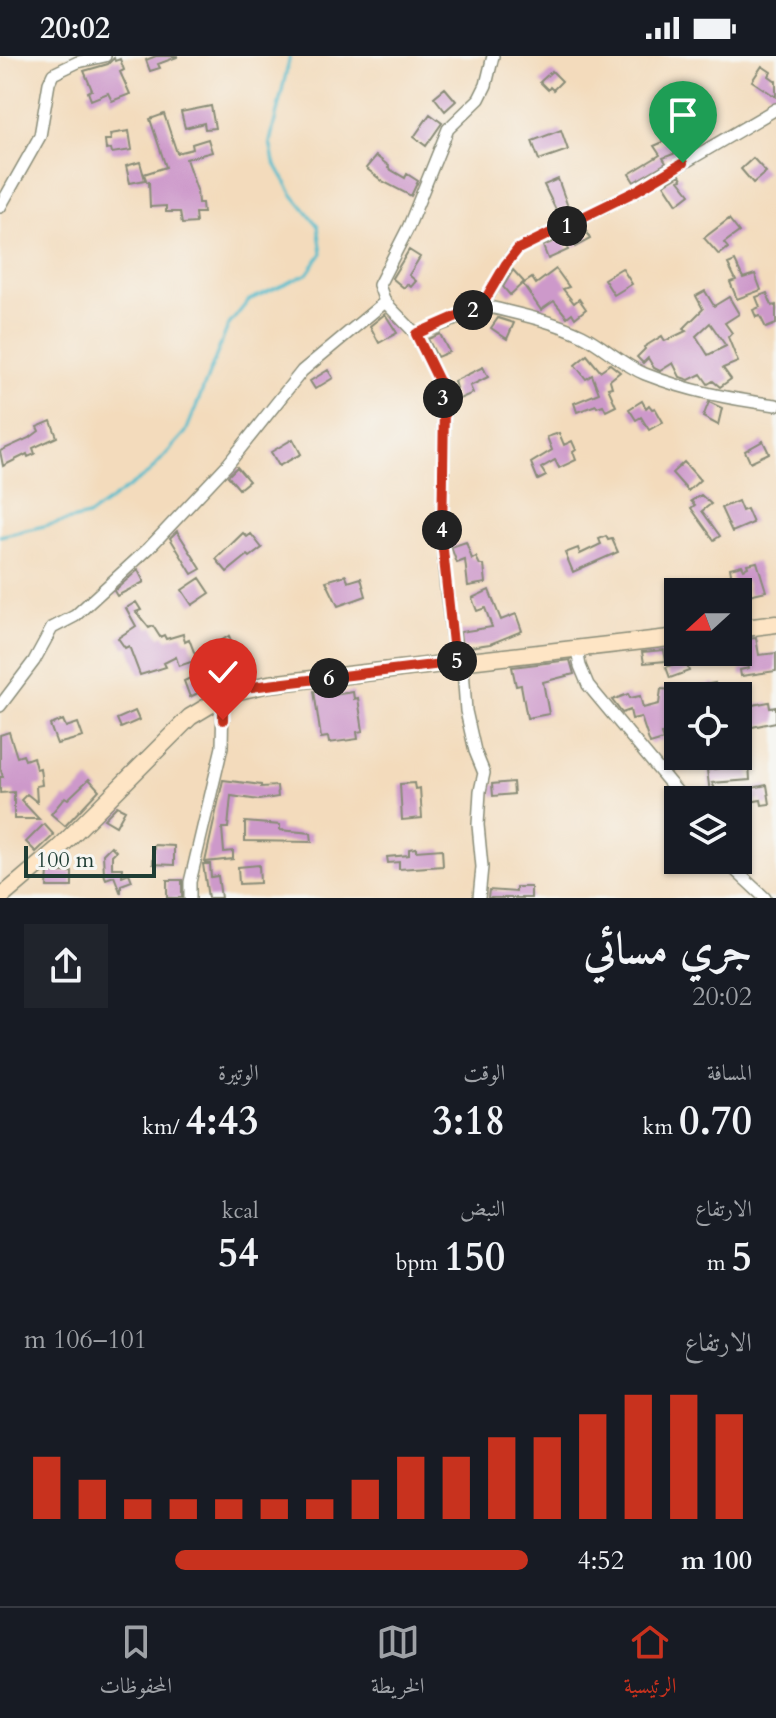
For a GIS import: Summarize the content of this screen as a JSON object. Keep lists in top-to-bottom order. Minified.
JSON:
{"scale_bar":"100 m","north":"left","page":{"status":"20:02","pins":["1","2","3","4","5","6"],"scale":"100 m","heading":["جري مسائي","20:02"],"stats":[["المسافة","0.70 km"],["الوقت","3:18"],["الوتيرة","4:43 /km"],["الارتفاع","5 m"],["النبض","150 bpm"],["kcal","54"]],"chart":["الارتفاع","101–106 m"],"list":[{"name":"100 m","note":"4:52"}],"tabs":["الرئيسية","الخريطة","المحفوظات"]}}
